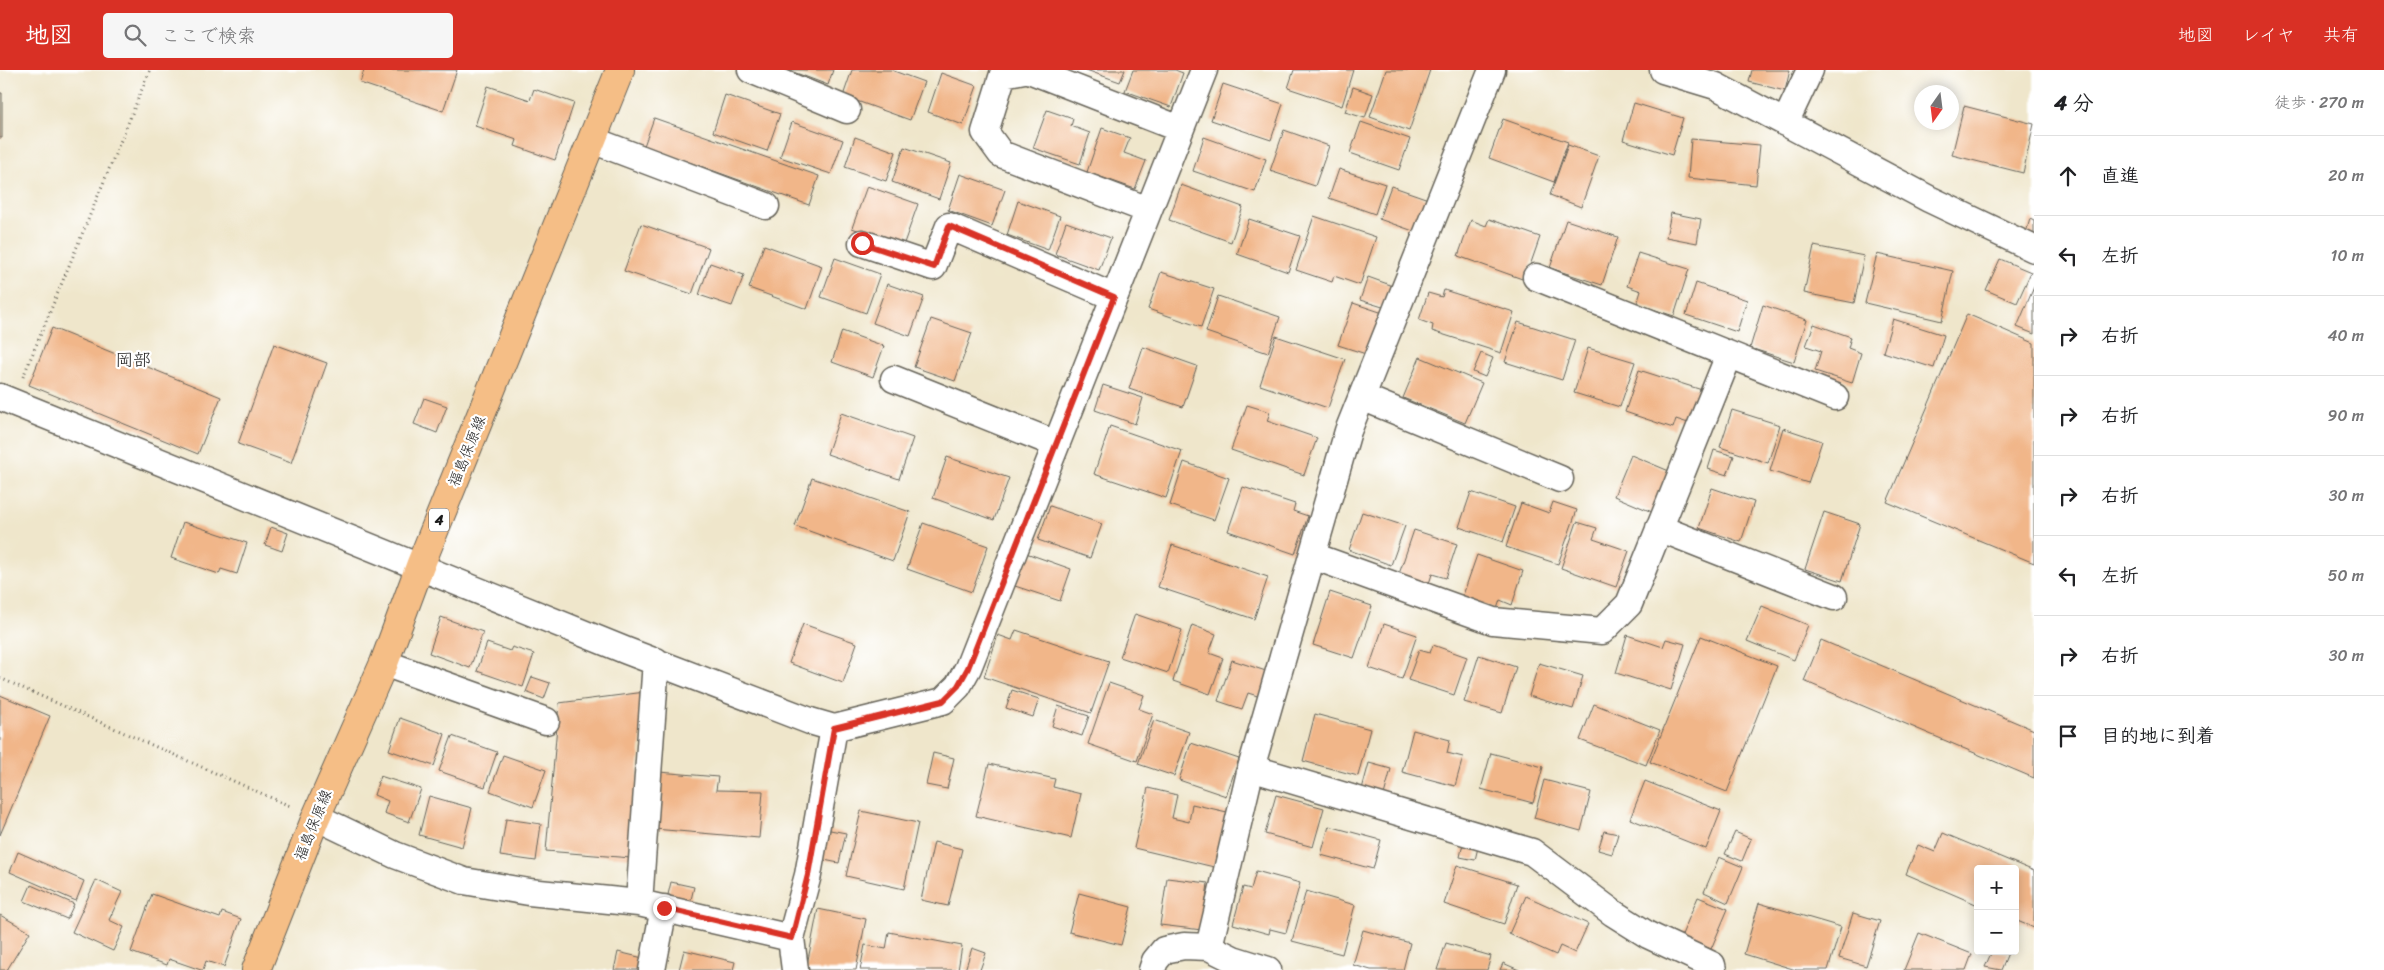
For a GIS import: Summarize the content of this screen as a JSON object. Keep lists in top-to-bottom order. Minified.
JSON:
{"streets":{"main road":["福島保原線","4"]},"districts":["岡部"],"north":"bottom","page":{"header":"地図","search":"ここで検索","nav":["地図","レイヤ","共有"],"heading":["4 分","徒歩 · 270 m"],"list":[["直進","20 m"],["左折","10 m"],["右折","40 m"],["右折","90 m"],["右折","30 m"],["左折","50 m"],["右折","30 m"],"目的地に到着"],"map_buttons":["+","−"]}}
